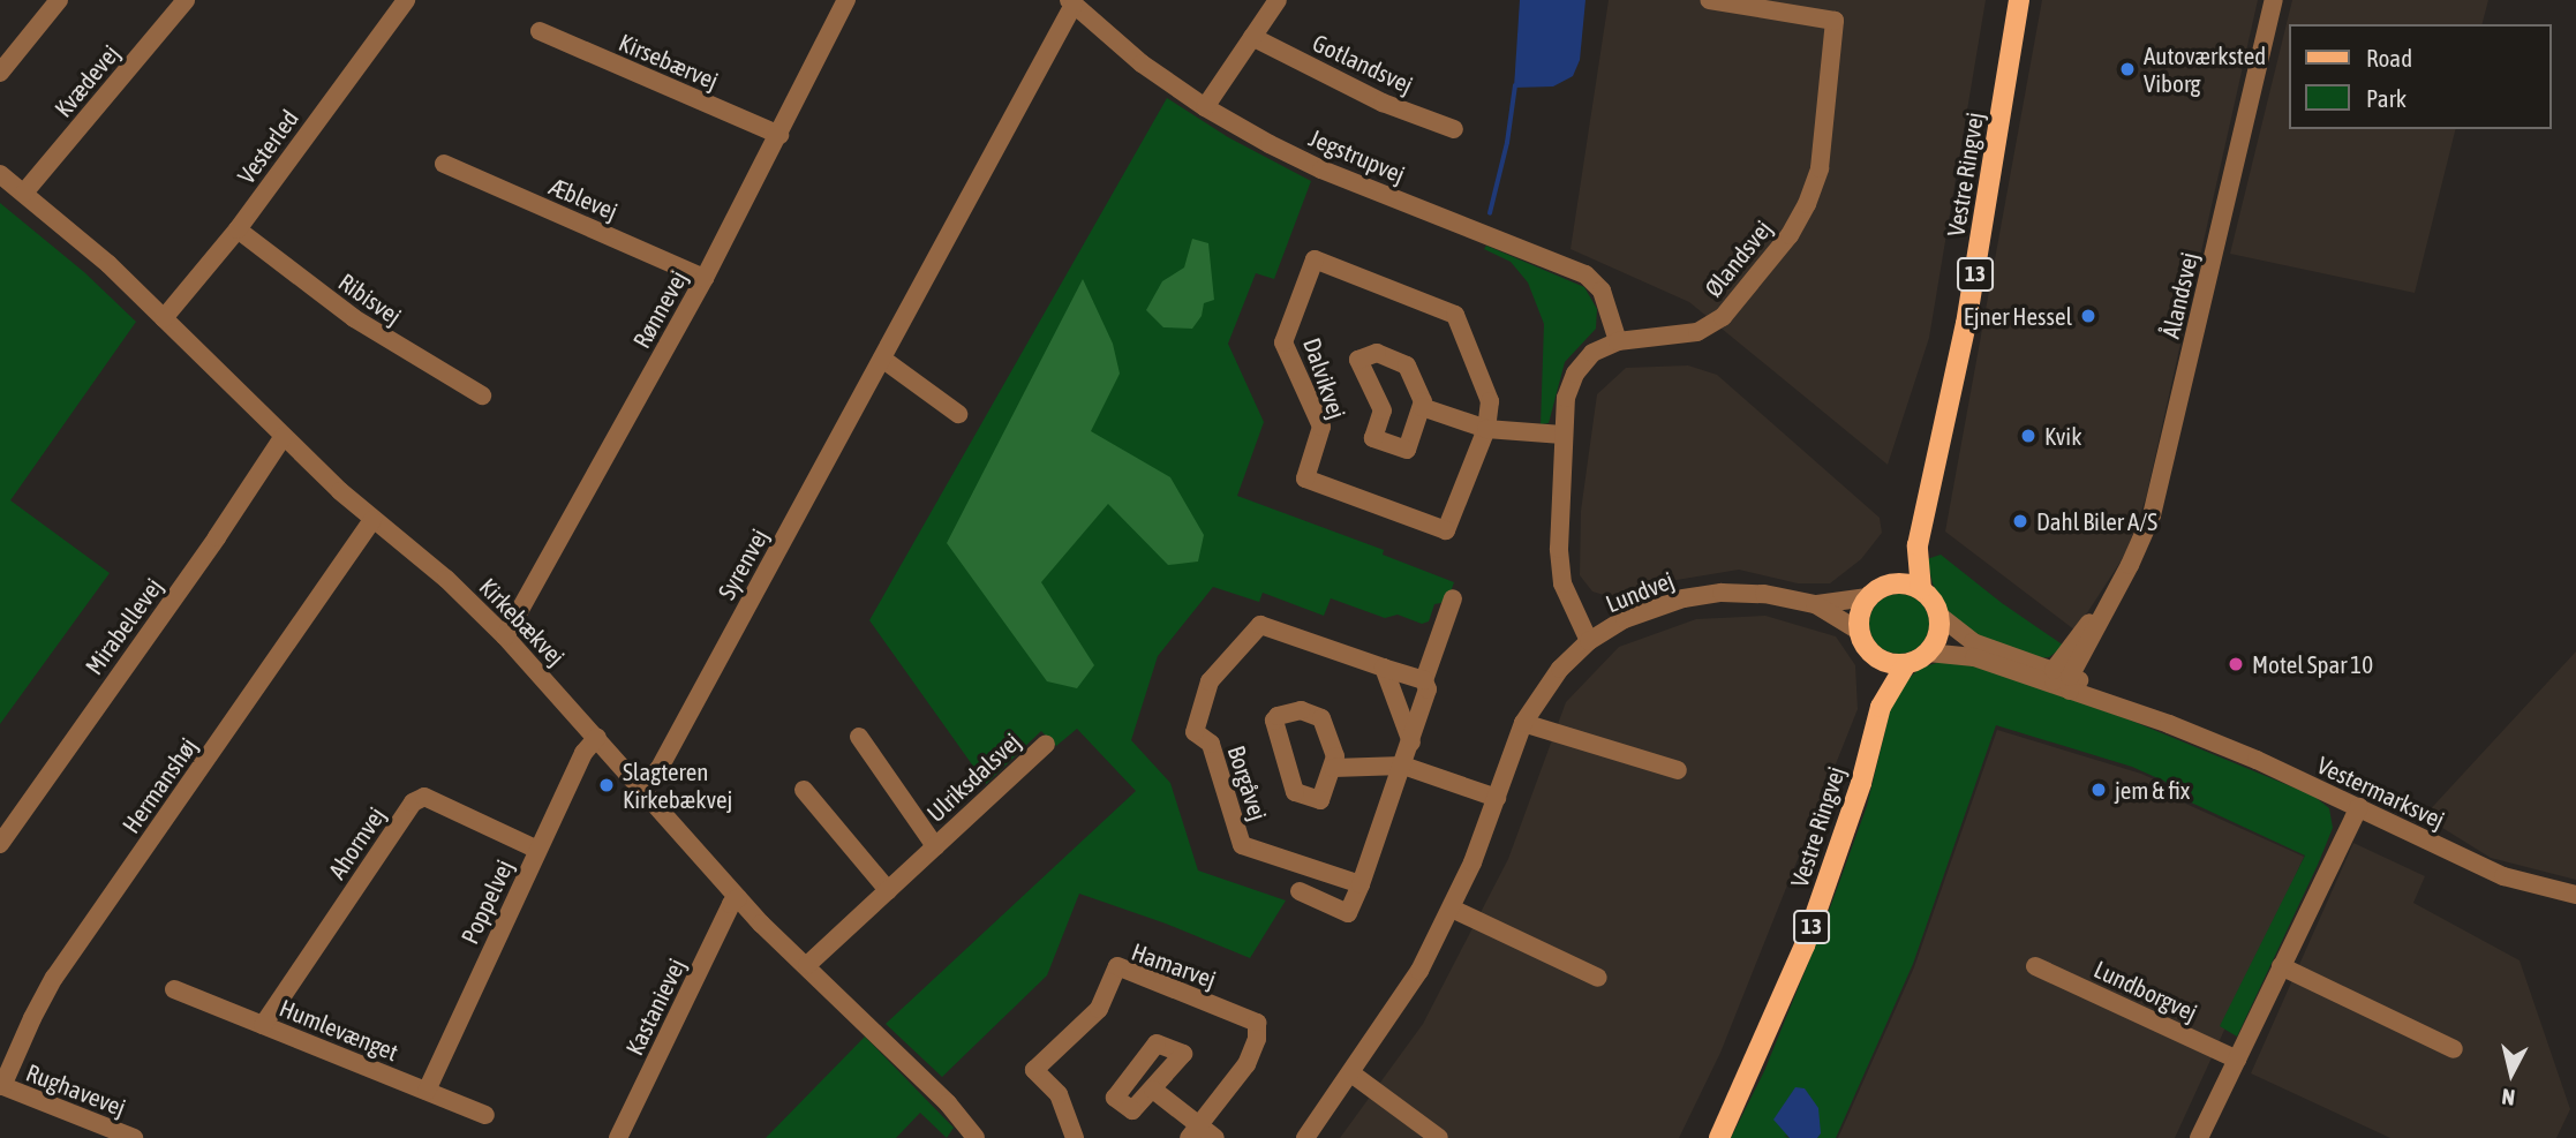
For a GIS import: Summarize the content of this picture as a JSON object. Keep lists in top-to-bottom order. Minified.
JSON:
{"streets":{"main road":["Vestre Ringvej","13"],"street":["Kirsebærvej","Gotlandsvej","Kvædevej","Vesterled","Jegstrupvej","Æblevej","Ølandsvej","Ålandsvej","Ribisvej","Rønnevej","Dalvikvej","Syrenvej","Lundvej","Kirkebækvej","Mirabellevej","Ulriksdalsvej","Borgåvej","Hermanshøj","Vestermarksvej","Ahornvej","Poppelvej","Hamarvej","Lundborgvej","Kastanievej","Humlevænget","Rughavevej"]},"crossings":[["Kirsebærvej","Rønnevej"],["Kvædevej","Kirkebækvej"],["Vesterled","Ribisvej"],["Vesterled","Kirkebækvej"],["Jegstrupvej","Ølandsvej"],["Jegstrupvej","Syrenvej"],["Vestre Ringvej","13"],["Vestre Ringvej","Lundvej"],["Vestre Ringvej","Vestermarksvej"],["Æblevej","Rønnevej"],["Ølandsvej","Lundvej"],["13","Lundvej"],["13","Vestermarksvej"],["Ålandsvej","Vestermarksvej"],["Rønnevej","Kirkebækvej"],["Syrenvej","Kirkebækvej"],["Lundvej","Vestermarksvej"],["Kirkebækvej","Mirabellevej"],["Kirkebækvej","Ulriksdalsvej"],["Kirkebækvej","Hermanshøj"],["Kirkebækvej","Poppelvej"],["Kirkebækvej","Kastanievej"],["Hermanshøj","Rughavevej"],["Ahornvej","Poppelvej"],["Ahornvej","Humlevænget"],["Poppelvej","Humlevænget"]],"places":["Autoværksted Viborg","Ejner Hessel","Kvik","Dahl Biler A/S","Motel Spar 10","Slagteren Kirkebækvej","jem & fix"],"legend":["Road","Park"],"north":"bottom"}
